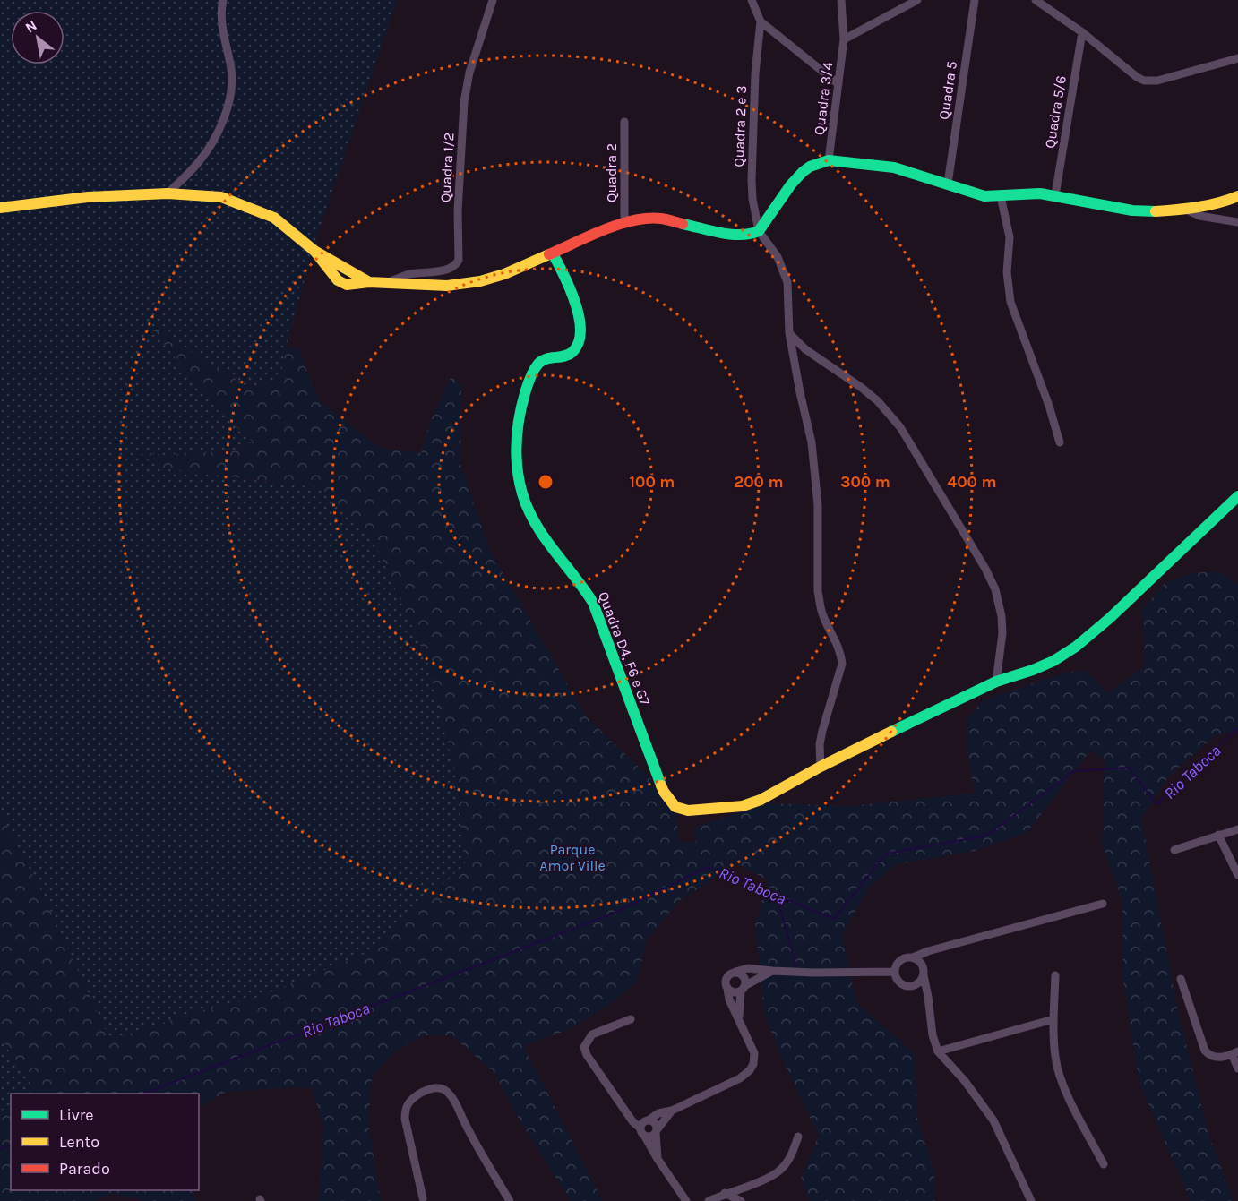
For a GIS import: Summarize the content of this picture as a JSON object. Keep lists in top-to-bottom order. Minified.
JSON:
{"streets":{"street":["Quadra 5","Quadra 3/4","Quadra 5/6","Quadra 2 e 3","Quadra 1/2","Quadra 2","Quadra D4, F6 e G7"]},"water":["Rio Taboca"],"parks":["Parque Amor Ville"],"legend":["Livre","Lento","Parado"],"north":"top left","rings":["100 m","200 m","300 m","400 m"]}
